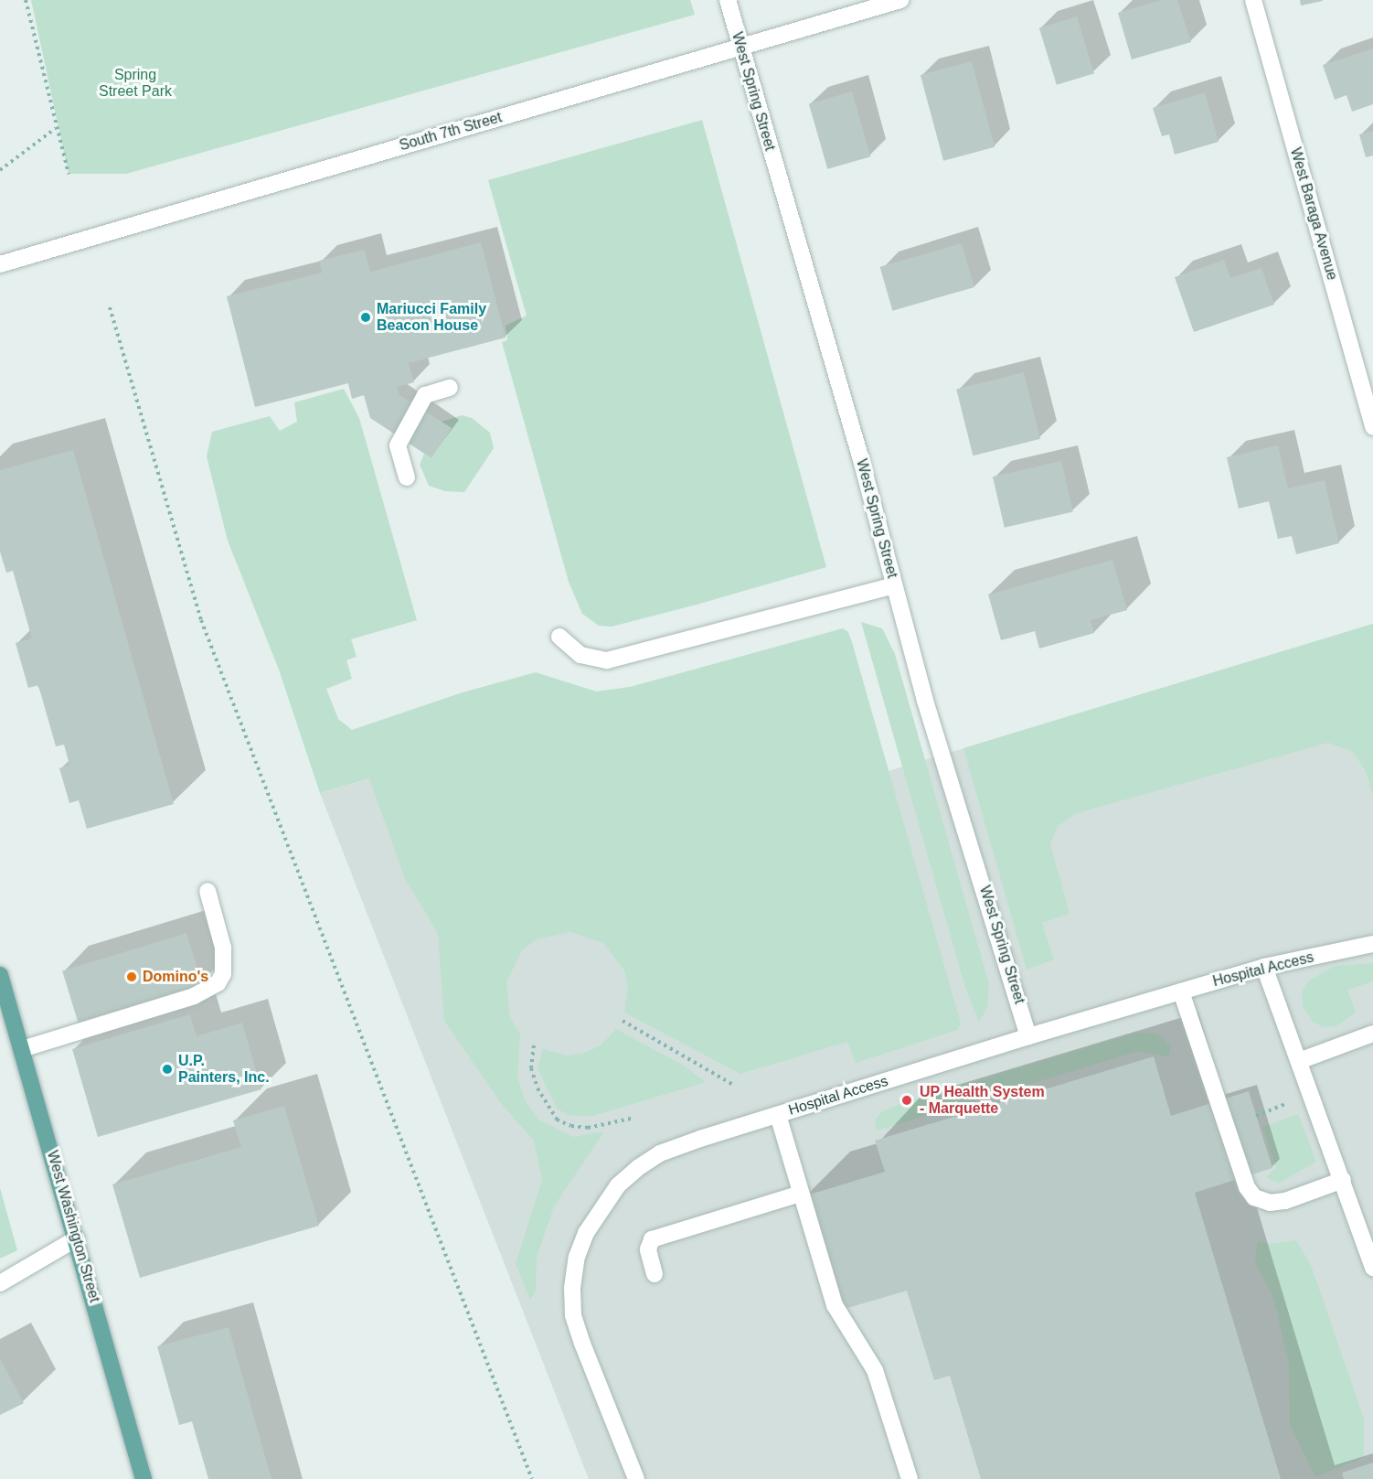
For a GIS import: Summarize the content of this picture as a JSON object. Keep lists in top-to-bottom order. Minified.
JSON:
{"streets":{"main road":["West Washington Street"],"street":["West Spring Street","South 7th Street","West Baraga Avenue","Hospital Access"]},"crossings":[["West Spring Street","South 7th Street"],["West Spring Street","Hospital Access"]],"parks":["Spring Street Park"],"places":["Mariucci Family Beacon House","Domino's","U.P. Painters, Inc.","UP Health System - Marquette"]}
